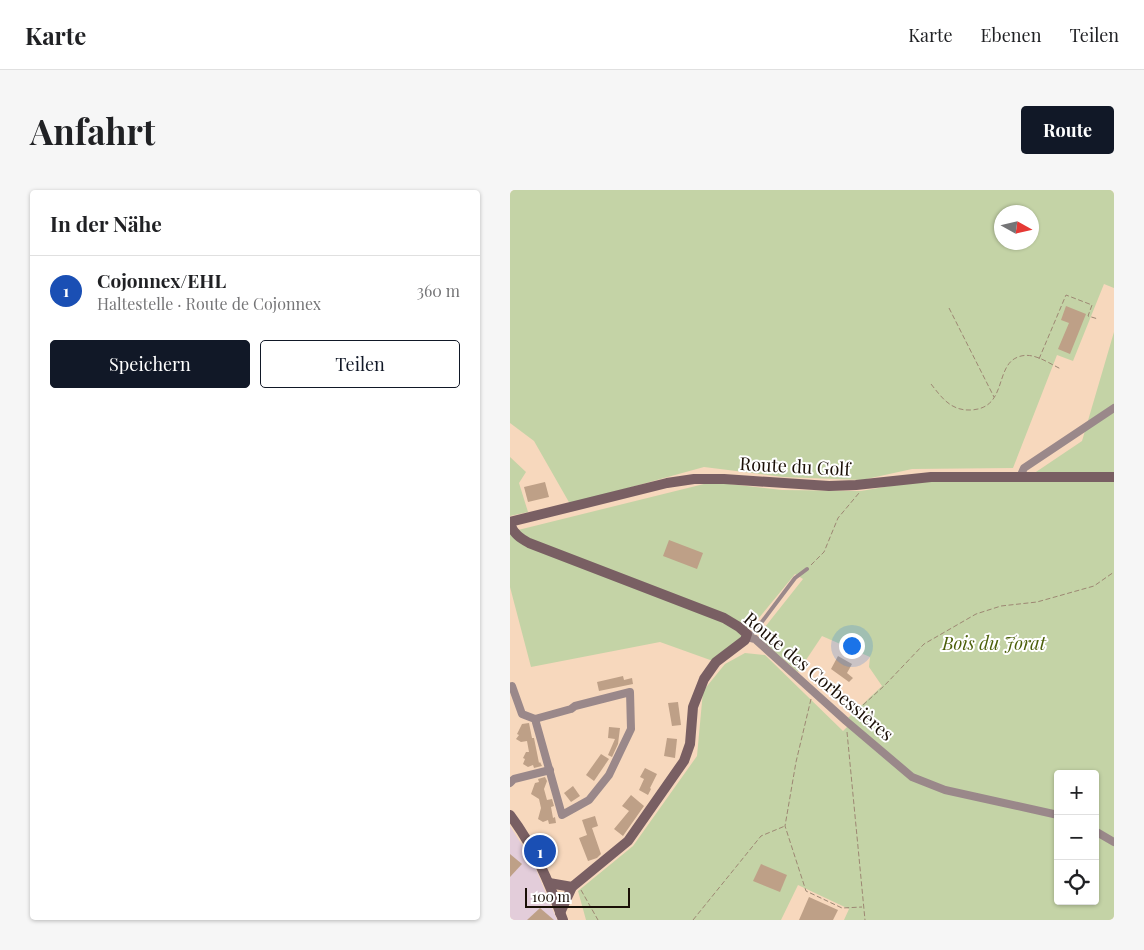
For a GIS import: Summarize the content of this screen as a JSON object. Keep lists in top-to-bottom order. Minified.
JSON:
{"streets":{"street":["Route du Golf","Route des Corbessières"]},"crossings":[["Route du Golf","Route des Corbessières"]],"parks":["Bois du Jorat"],"scale_bar":"100 m","north":"right","page":{"header":"Karte","nav":["Karte","Ebenen","Teilen"],"buttons":["Route",["Speichern","Teilen"]],"title":"Anfahrt","heading":"In der Nähe","list":[{"mark":"1","name":"Cojonnex/EHL","note":"Haltestelle · Route de Cojonnex","value":"360 m"}],"map_buttons":["+","−"],"pins":"1","scale":"100 m"}}
